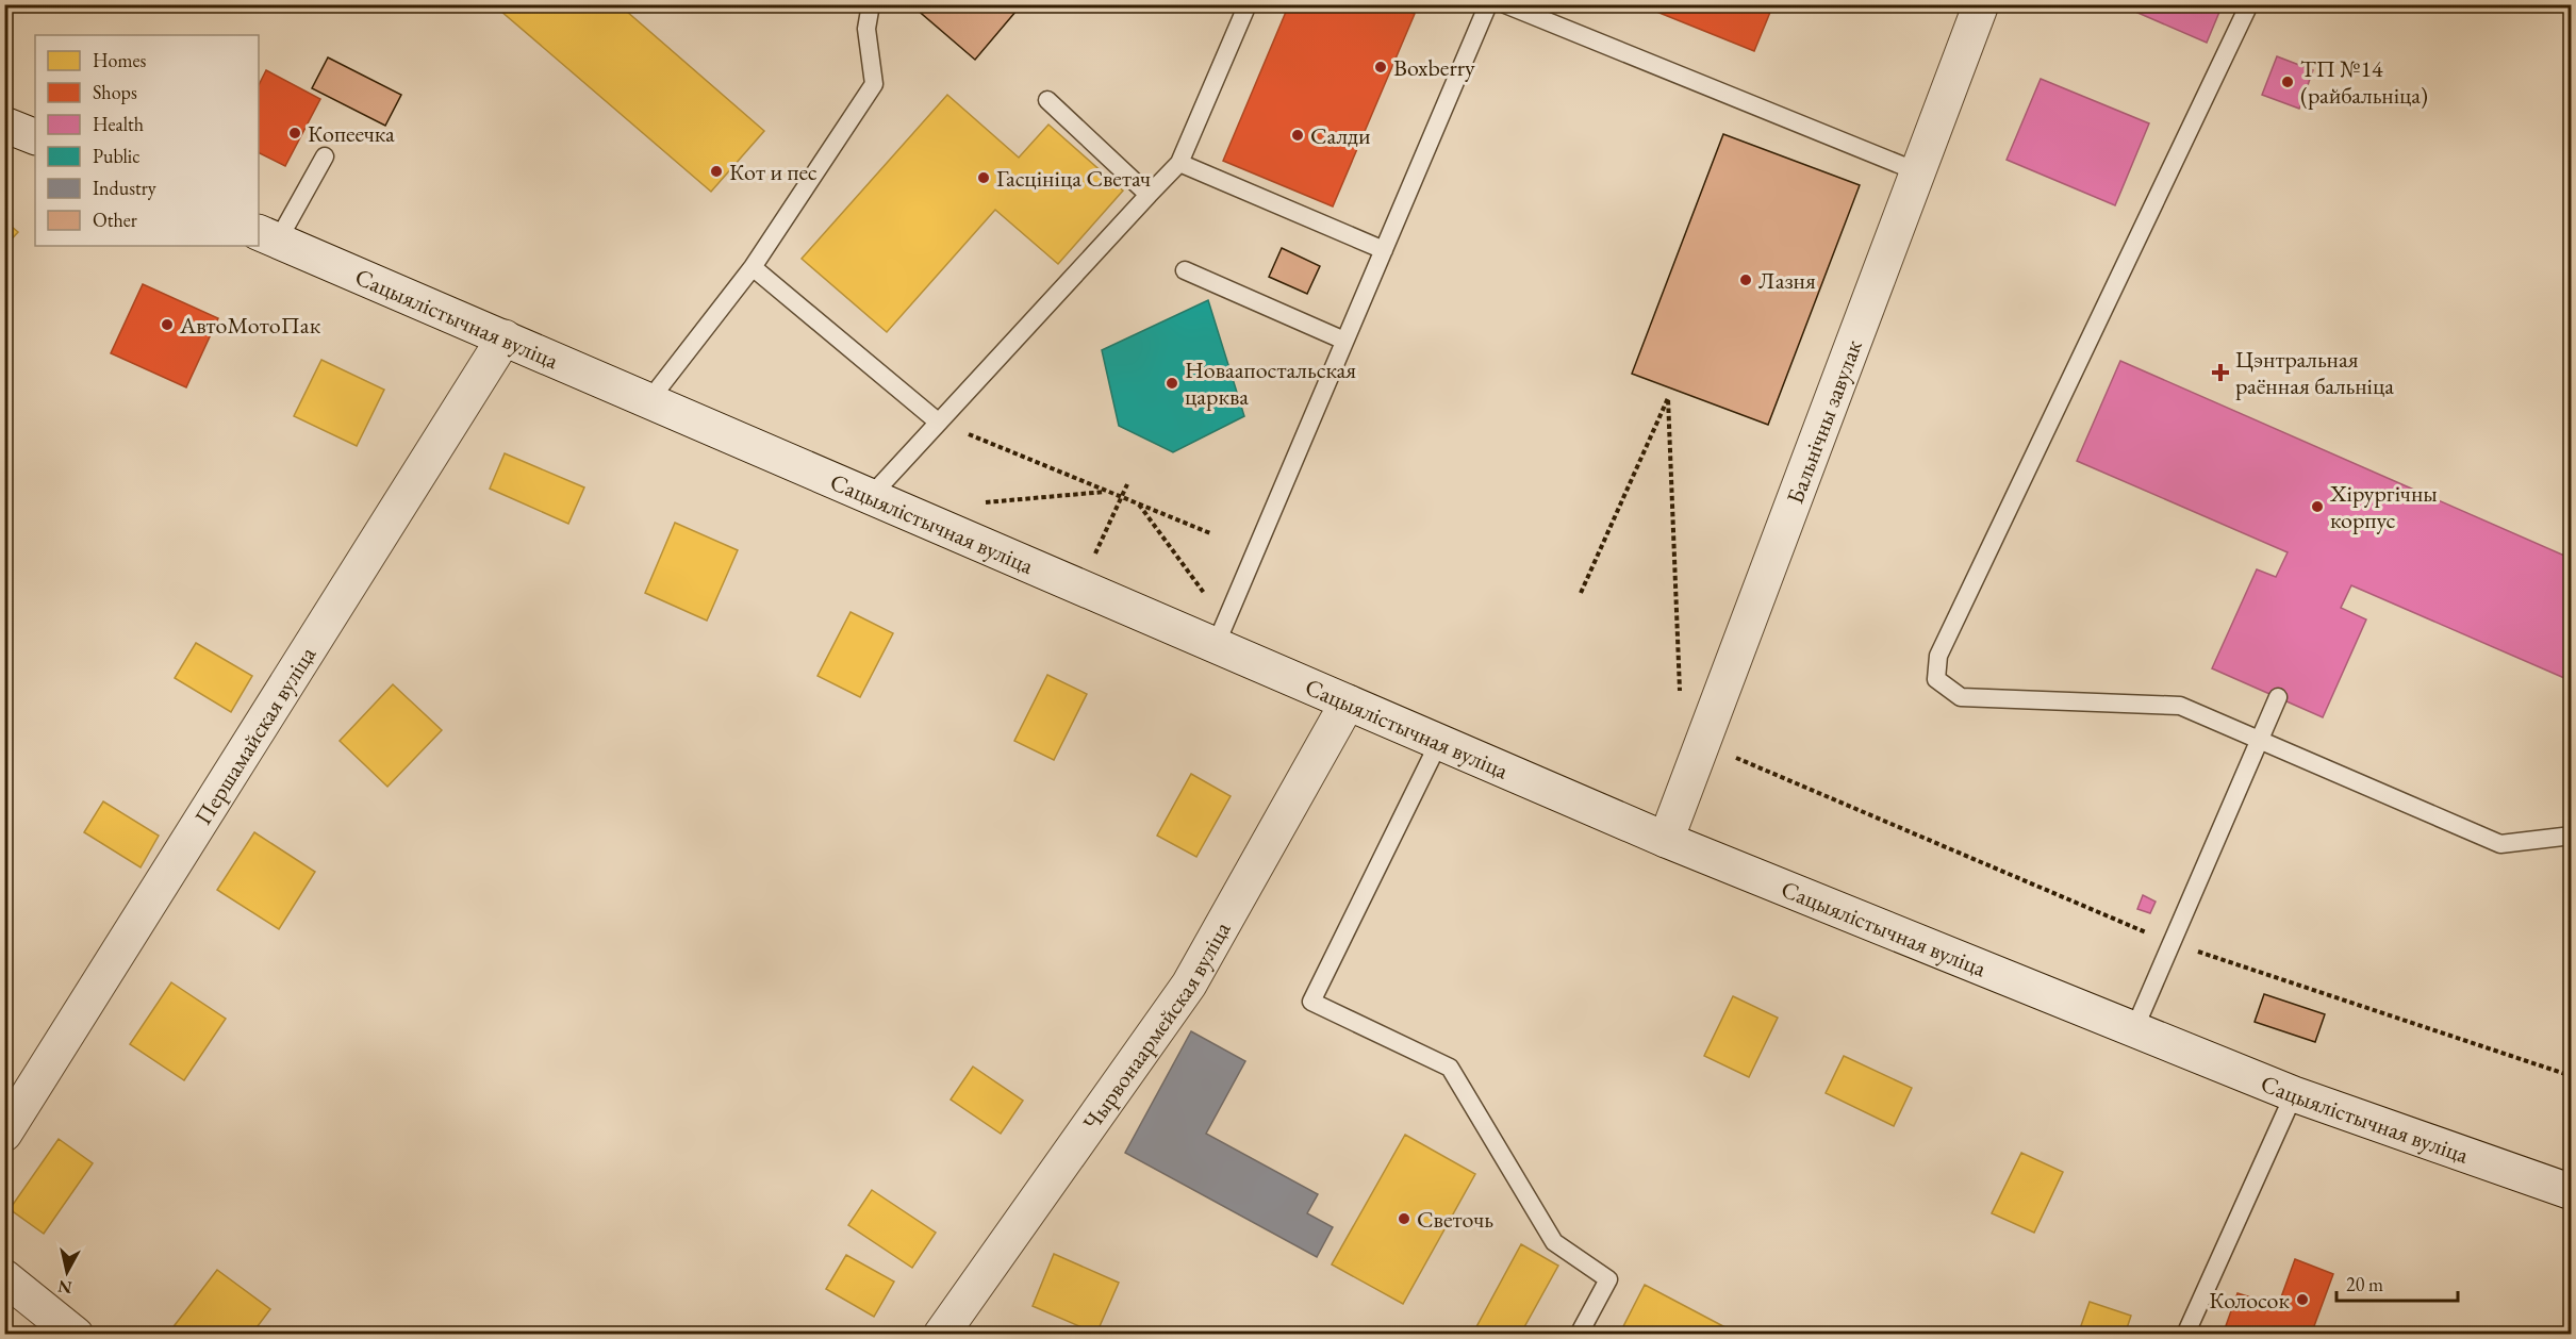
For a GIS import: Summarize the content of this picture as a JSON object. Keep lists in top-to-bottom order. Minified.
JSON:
{"streets":{"street":["Сацыялістычная вуліца","Бальнічны завулак","Першамайская вуліца","Чырвонаармейская вуліца"]},"crossings":[["Сацыялістычная вуліца","Бальнічны завулак"],["Сацыялістычная вуліца","Першамайская вуліца"],["Сацыялістычная вуліца","Чырвонаармейская вуліца"]],"places":{"other":["Boxberry","ТП №14 (райбальніца)","Копеечка","Салди","Кот и пес","Гасцініца Светач","Лазня","АвтоМотоПак","Новаапостальская царква","Хірургічны корпус","Светочь","Колосок"],"health":["Цэнтральная раённая бальніца"]},"legend":["Homes","Shops","Health","Public","Industry","Other"],"scale_bar":"20 m","north":"bottom"}
